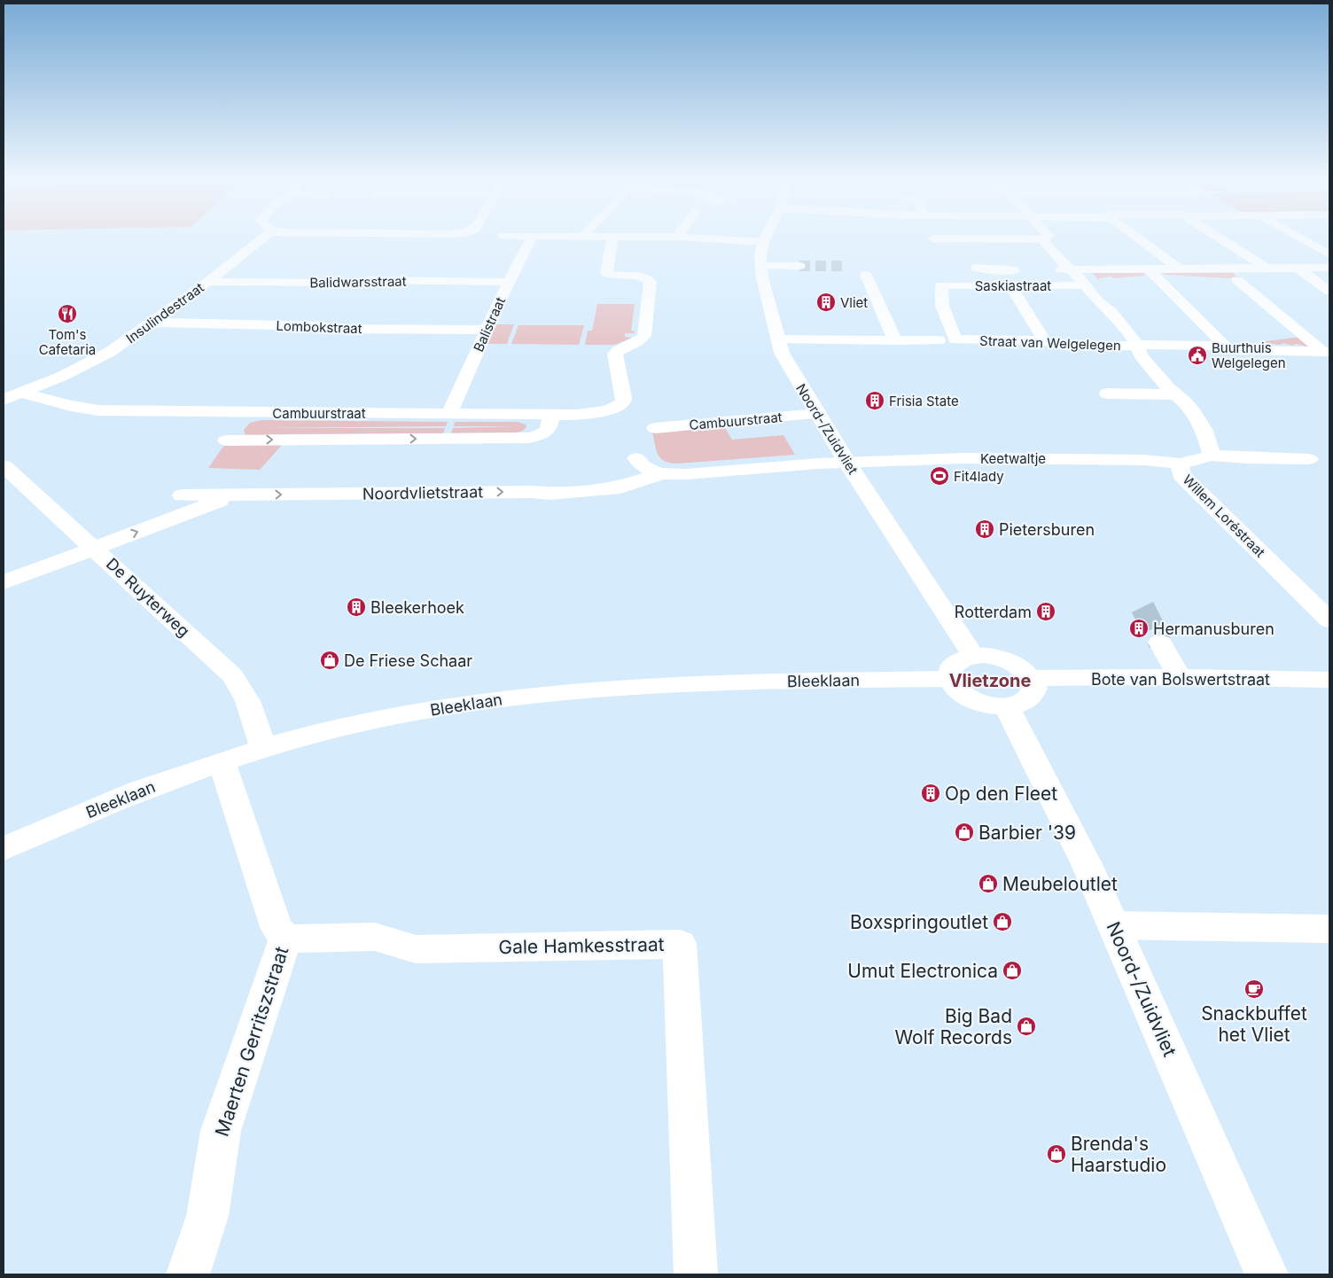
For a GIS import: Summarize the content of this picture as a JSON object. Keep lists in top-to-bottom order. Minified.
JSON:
{"streets":{"street":["Balidwarsstraat","Saskiastraat","Insulindestraat","Balistraat","Lombokstraat","Straat van Welgelegen","Cambuurstraat","Noord-/Zuidvliet","Keetwaltje","Noordvlietstraat","Willem Loréstraat","De Ruyterweg","Bote van Bolswertstraat","Bleeklaan","Gale Hamkesstraat","Maerten Gerritszstraat"]},"crossings":[["Balidwarsstraat","Insulindestraat"],["Balidwarsstraat","Balistraat"],["Saskiastraat","Straat van Welgelegen"],["Insulindestraat","Lombokstraat"],["Insulindestraat","Cambuurstraat"],["Balistraat","Lombokstraat"],["Balistraat","Cambuurstraat"],["Cambuurstraat","Noord-/Zuidvliet"],["Noord-/Zuidvliet","Keetwaltje"],["Noord-/Zuidvliet","Noordvlietstraat"],["Noord-/Zuidvliet","Bote van Bolswertstraat"],["Noord-/Zuidvliet","Bleeklaan"],["Keetwaltje","Noordvlietstraat"],["Keetwaltje","Willem Loréstraat"],["De Ruyterweg","Bleeklaan"],["Bote van Bolswertstraat","Bleeklaan"],["Bleeklaan","Maerten Gerritszstraat"],["Gale Hamkesstraat","Maerten Gerritszstraat"]],"one_way":["Noordvlietstraat"],"districts":["Vlietzone"],"places":{"building":["Vliet","Frisia State","Pietersburen","Bleekerhoek","Rotterdam","Hermanusburen","Op den Fleet"],"restaurant":["Tom's Cafetaria"],"public building":["Buurthuis Welgelegen"],"sports":["Fit4lady"],"shop":["De Friese Schaar","Barbier '39","Meubeloutlet","Boxspringoutlet","Umut Electronica","Big Bad Wolf Records","Brenda's Haarstudio"],"cafe":["Snackbuffet het Vliet"]}}
